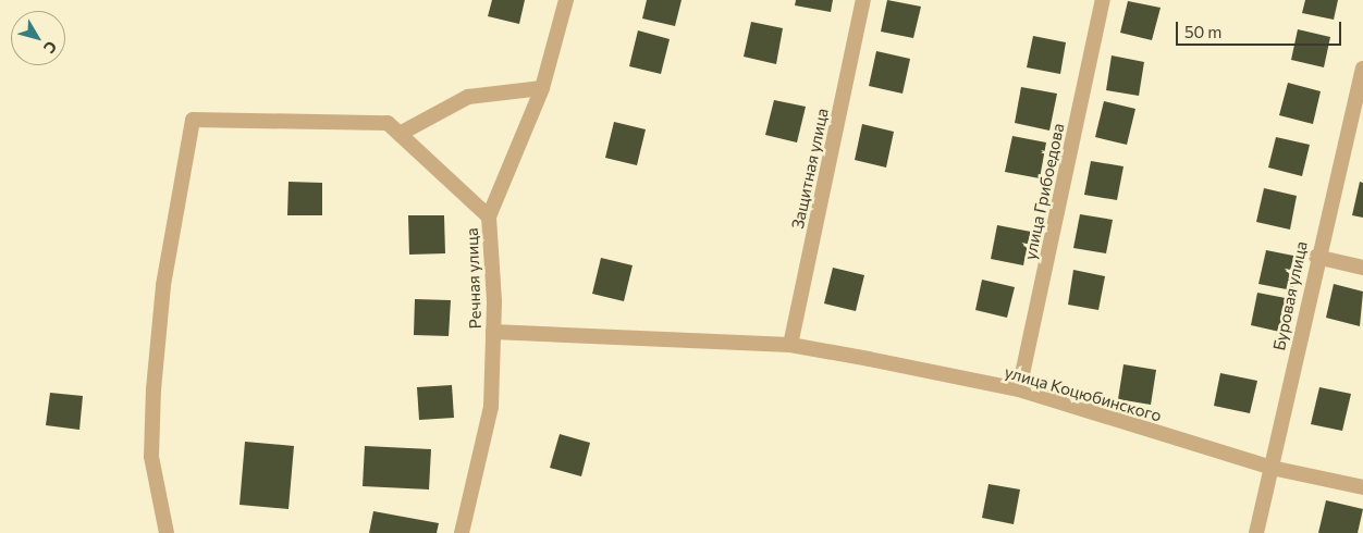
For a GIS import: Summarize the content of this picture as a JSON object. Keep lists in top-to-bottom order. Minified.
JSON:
{"streets":{"street":["Защитная улица","улица Грибоедова","Речная улица","Буровая улица","улица Коцюбинского"]},"crossings":[["Защитная улица","улица Коцюбинского"],["улица Грибоедова","улица Коцюбинского"],["Речная улица","улица Коцюбинского"],["Буровая улица","улица Коцюбинского"]],"scale_bar":"50 m","north":"bottom right"}
